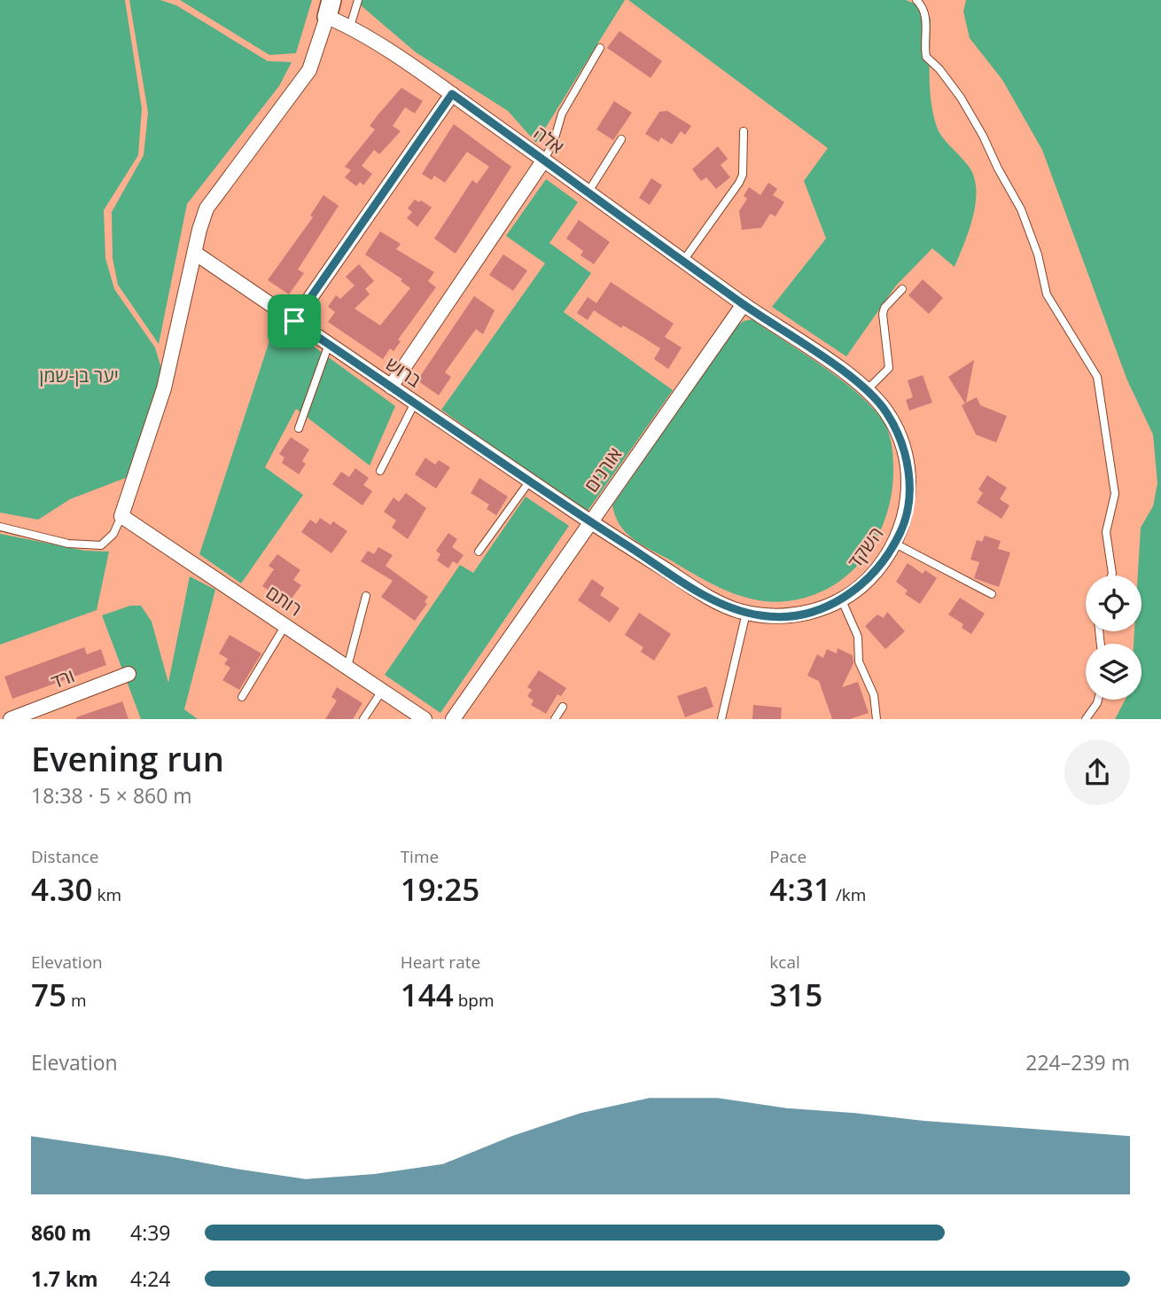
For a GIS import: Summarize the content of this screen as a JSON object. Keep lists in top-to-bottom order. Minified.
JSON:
{"streets":{"street":["אלה","ברוש","אורנים","השקד","רותם","ורד"]},"crossings":[["אלה","אורנים"],["אלה","השקד"],["ברוש","אורנים"],["ברוש","השקד"],["אורנים","השקד"]],"parks":["יער בן-שמן"],"page":{"heading":["Evening run","18:38 · 5 × 860 m"],"stats":[["Distance","4.30 km"],["Time","19:25"],["Pace","4:31 /km"],["Elevation","75 m"],["Heart rate","144 bpm"],["kcal","315"]],"chart":["Elevation","224–239 m"],"list":[{"name":"860 m","note":"4:39"},{"name":"1.7 km","note":"4:24"}]}}
